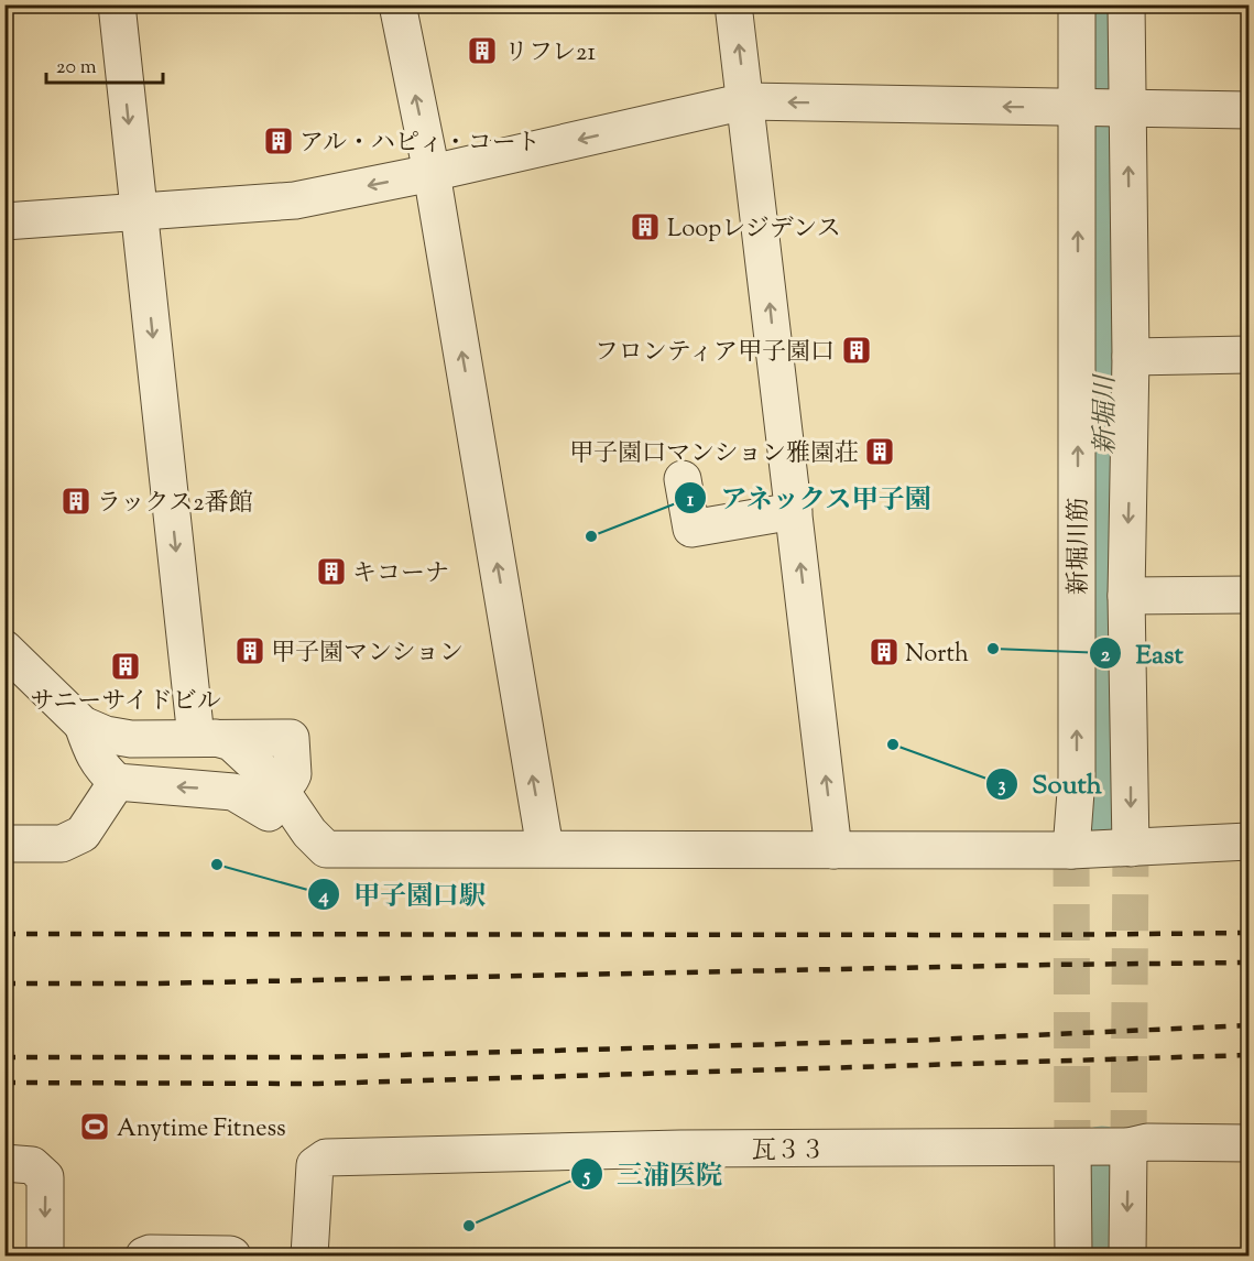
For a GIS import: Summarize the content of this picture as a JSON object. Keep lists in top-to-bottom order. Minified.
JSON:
{"streets":{"street":["新堀川筋","瓦３３"]},"water":["新堀川"],"places":{"building":["リフレ21","アル・ハピィ・コート","Loopレジデンス","フロンティア甲子園口","甲子園口マンション雅園荘","ラックス2番館","キコーナ","甲子園マンション","North","サニーサイドビル"],"other":["アネックス甲子園","East","South","甲子園口駅","三浦医院"],"sports":["Anytime Fitness"]},"scale_bar":"20 m"}
